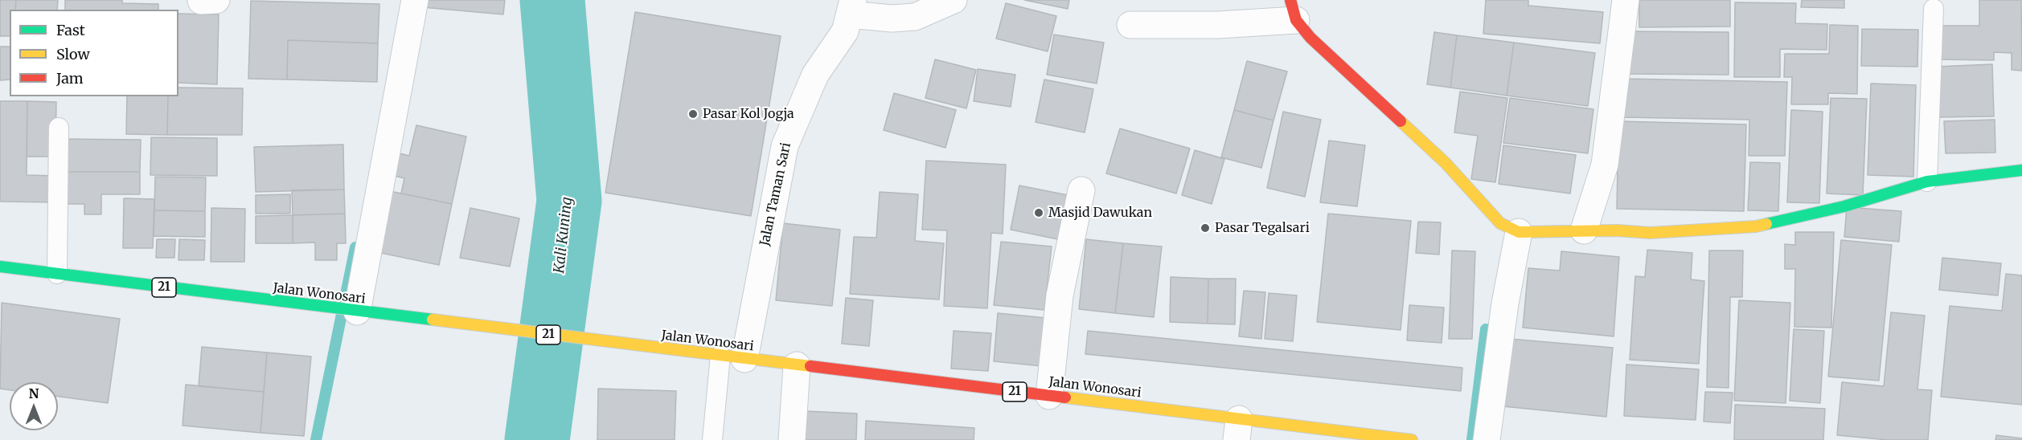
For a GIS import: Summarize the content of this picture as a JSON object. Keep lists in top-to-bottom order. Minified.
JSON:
{"streets":{"main road":["21","Jalan Wonosari"],"street":["Jalan Taman Sari"]},"crossings":[["Jalan Taman Sari","Jalan Wonosari"]],"water":["Kali Kuning"],"places":["Pasar Kol Jogja","Masjid Dawukan","Pasar Tegalsari"],"legend":["Fast","Slow","Jam"],"north":"top"}
